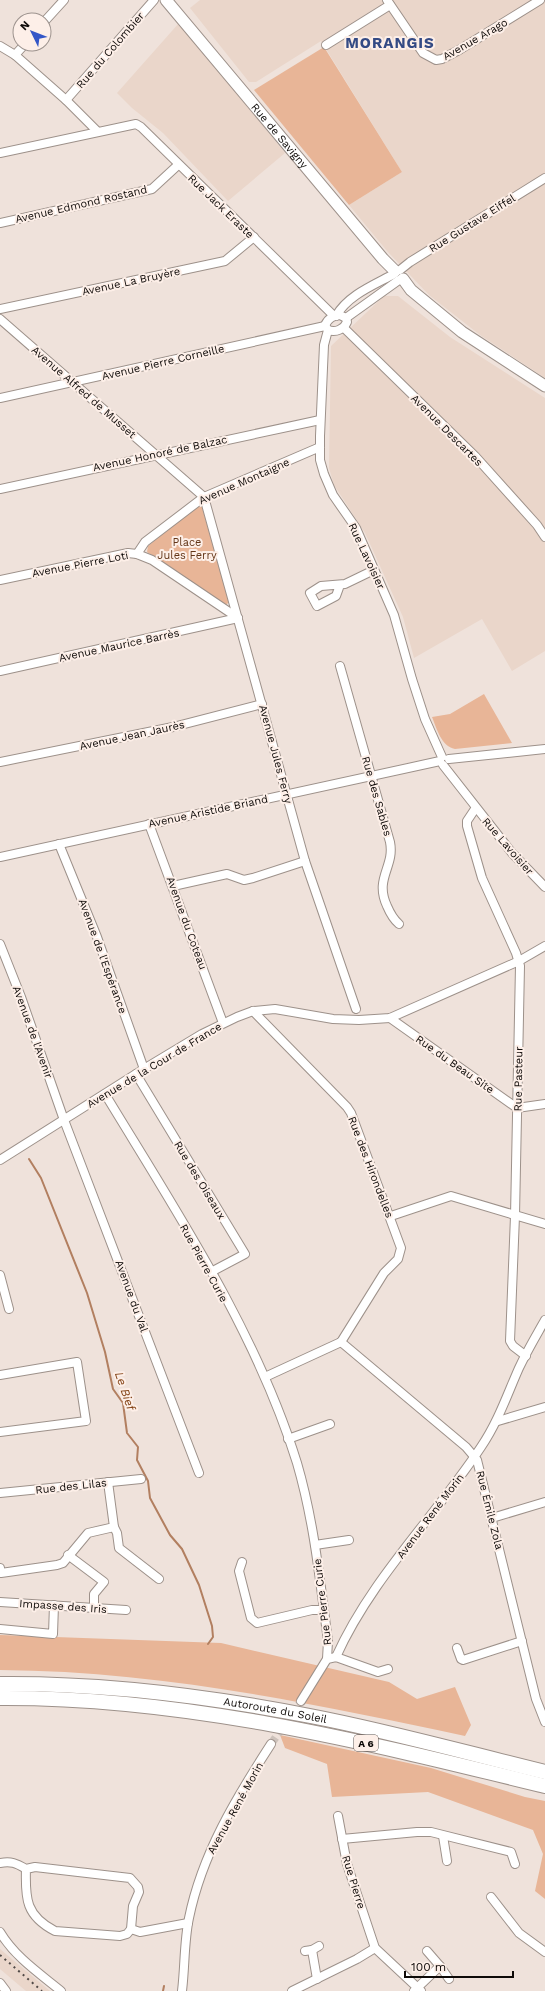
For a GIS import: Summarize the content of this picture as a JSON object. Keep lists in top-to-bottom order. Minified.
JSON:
{"streets":{"highway":["Autoroute du Soleil","A 6"],"street":["Avenue Arago","Rue du Colombier","Rue de Savigny","Avenue Edmond Rostand","Rue Jack Eraste","Rue Gustave Eiffel","Avenue La Bruyère","Avenue Pierre Corneille","Avenue Alfred de Musset","Avenue Descartes","Avenue Honoré de Balzac","Avenue Montaigne","Rue Lavoisier","Avenue Pierre Loti","Avenue Maurice Barrès","Avenue Jean Jaurès","Avenue Jules Ferry","Rue des Sables","Avenue Aristide Briand","Avenue du Coteau","Avenue de l'Espérance","Avenue de l'Avenir","Rue du Beau Site","Avenue de la Cour de France","Rue Pasteur","Rue des Hirondelles","Rue des Oiseaux","Rue Pierre Curie","Avenue du Val","Rue des Lilas","Rue Émile Zola","Avenue René Morin","Impasse des Iris","Rue Pierre"]},"crossings":[["Rue de Savigny","Rue Gustave Eiffel"],["Avenue Edmond Rostand","Rue Jack Eraste"],["Rue Jack Eraste","Avenue La Bruyère"],["Rue Jack Eraste","Avenue Pierre Corneille"],["Rue Jack Eraste","Avenue Descartes"],["Rue Jack Eraste","Rue Lavoisier"],["Avenue Pierre Corneille","Avenue Alfred de Musset"],["Avenue Pierre Corneille","Avenue Descartes"],["Avenue Pierre Corneille","Rue Lavoisier"],["Avenue Alfred de Musset","Avenue Honoré de Balzac"],["Avenue Alfred de Musset","Avenue Montaigne"],["Avenue Alfred de Musset","Avenue Jules Ferry"],["Avenue Descartes","Rue Lavoisier"],["Avenue Honoré de Balzac","Rue Lavoisier"],["Avenue Montaigne","Rue Lavoisier"],["Avenue Montaigne","Avenue Pierre Loti"],["Avenue Montaigne","Avenue Jules Ferry"],["Rue Lavoisier","Avenue Aristide Briand"],["Rue Lavoisier","Rue Pasteur"],["Avenue Pierre Loti","Avenue Maurice Barrès"],["Avenue Pierre Loti","Avenue Jules Ferry"],["Avenue Maurice Barrès","Avenue Jules Ferry"],["Avenue Jean Jaurès","Avenue Jules Ferry"],["Avenue Jules Ferry","Avenue Aristide Briand"],["Rue des Sables","Avenue Aristide Briand"],["Avenue Aristide Briand","Avenue du Coteau"],["Avenue Aristide Briand","Avenue de l'Espérance"],["Avenue du Coteau","Avenue de la Cour de France"],["Avenue de l'Espérance","Avenue de la Cour de France"],["Avenue de l'Avenir","Avenue de la Cour de France"],["Avenue de l'Avenir","Avenue du Val"],["Rue du Beau Site","Avenue de la Cour de France"],["Rue du Beau Site","Rue Pasteur"],["Avenue de la Cour de France","Rue Pasteur"],["Avenue de la Cour de France","Rue des Hirondelles"],["Avenue de la Cour de France","Rue des Oiseaux"],["Avenue de la Cour de France","Rue Pierre Curie"],["Avenue de la Cour de France","Avenue du Val"],["Rue Pasteur","Avenue René Morin"],["Rue des Hirondelles","Rue Émile Zola"],["Rue des Oiseaux","Rue Pierre Curie"],["Rue Pierre Curie","Avenue René Morin"],["Rue Émile Zola","Avenue René Morin"]],"districts":["MORANGIS"],"water":["Le Bief"],"parks":["Place Jules Ferry"],"scale_bar":"100 m","north":"top left"}
